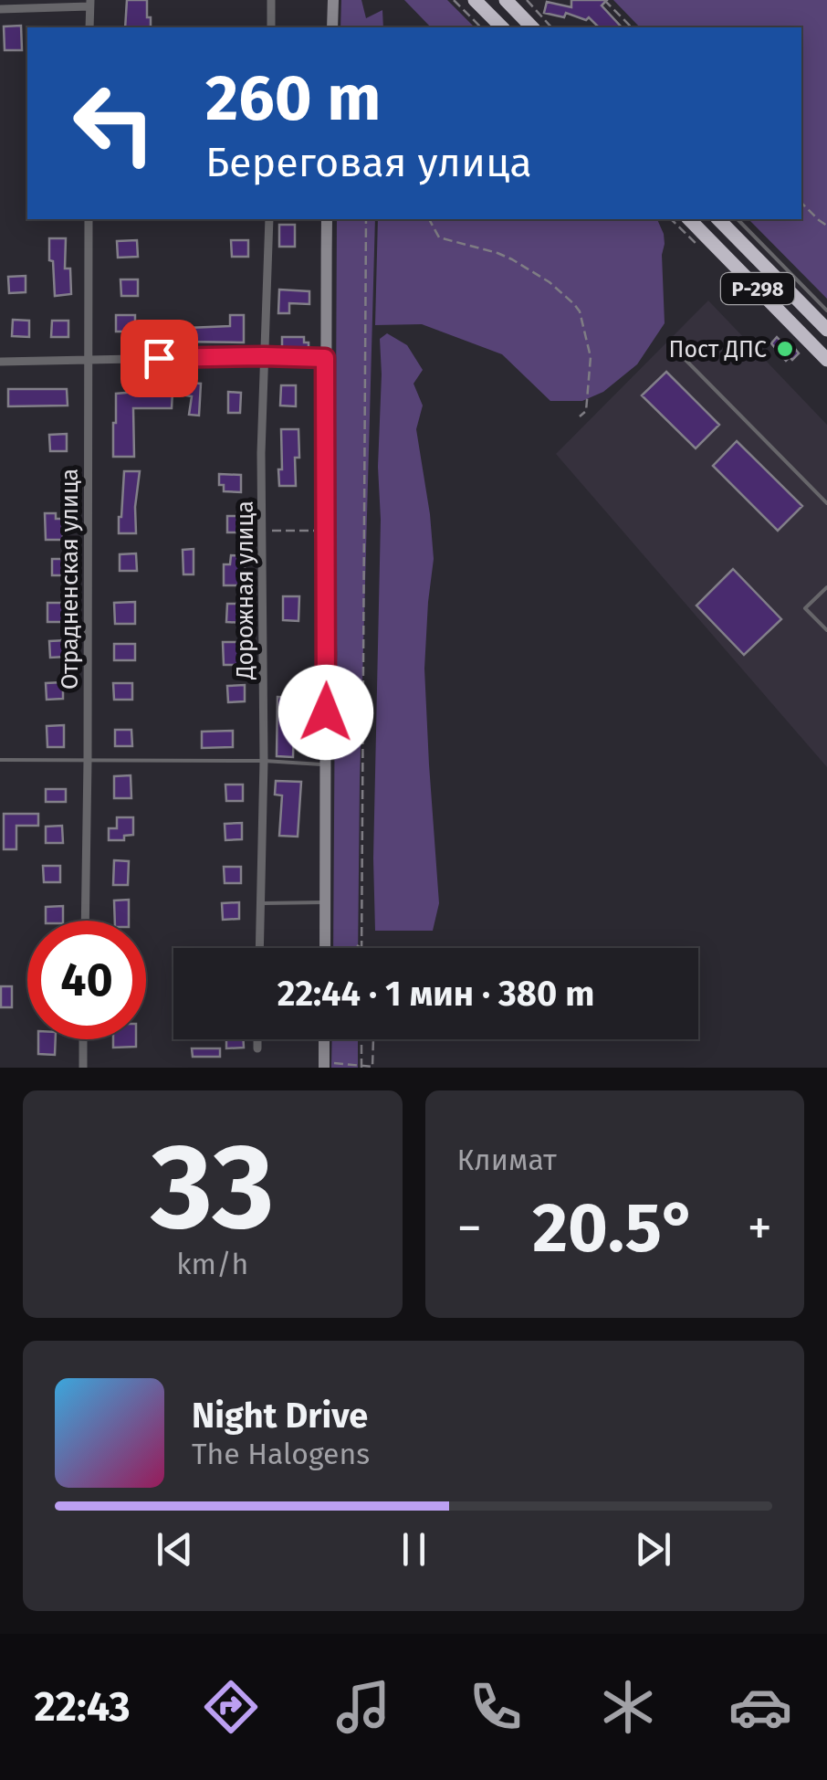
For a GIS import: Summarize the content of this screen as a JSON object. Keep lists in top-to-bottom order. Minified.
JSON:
{"streets":{"highway":["Р-298"],"street":["Отрадненская улица","Дорожная улица"]},"places":["Пост ДПС"],"page":{"turn":["260 m","Береговая улица"],"limit":"40","trip":"22:44 · 1 мин · 380 m","tile":[["33","km/h"],"Климат"],"heat":["−","20.5°","+"],"song":["Night Drive","The Halogens"],"tabs":"22:43"}}
